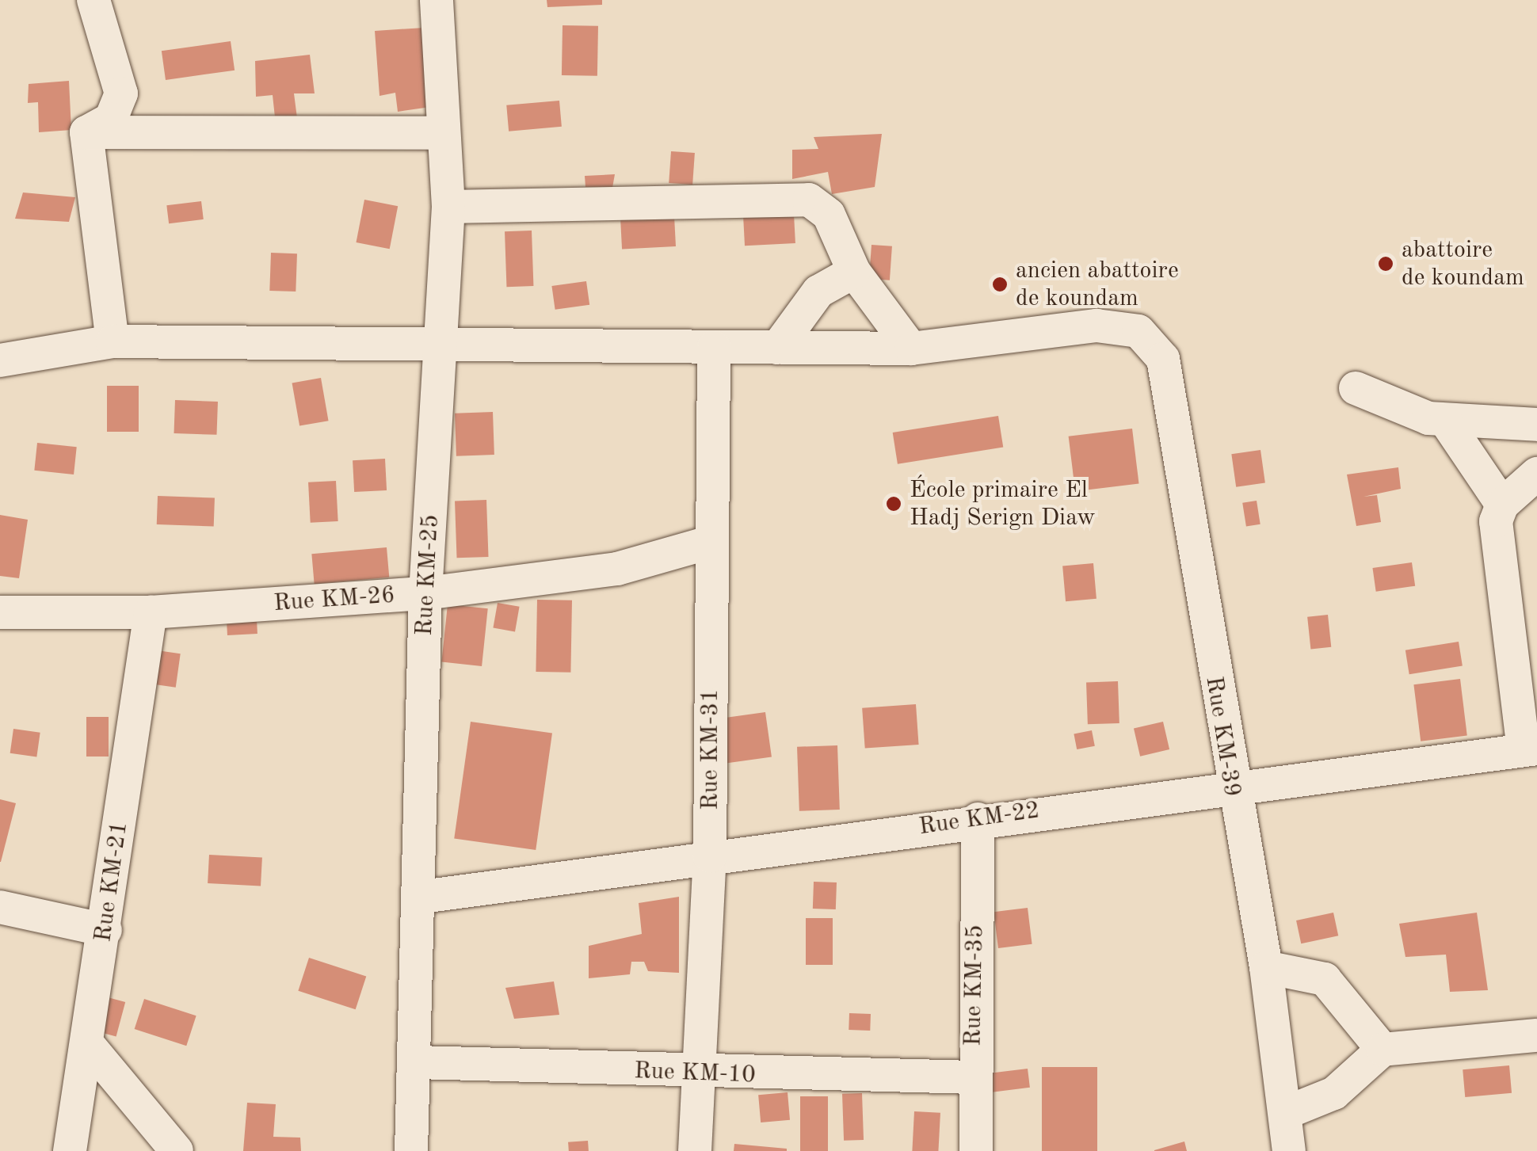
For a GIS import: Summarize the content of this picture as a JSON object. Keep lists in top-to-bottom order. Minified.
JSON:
{"streets":{"street":["Rue KM-25","Rue KM-26","Rue KM-39","Rue KM-31","Rue KM-22","Rue KM-21","Rue KM-35","Rue KM-10"]},"crossings":[["Rue KM-25","Rue KM-26"],["Rue KM-25","Rue KM-22"],["Rue KM-25","Rue KM-10"],["Rue KM-26","Rue KM-31"],["Rue KM-26","Rue KM-21"],["Rue KM-39","Rue KM-22"],["Rue KM-31","Rue KM-22"],["Rue KM-31","Rue KM-10"],["Rue KM-22","Rue KM-35"],["Rue KM-35","Rue KM-10"]],"places":["abattoire de koundam","ancien abattoire de koundam","École primaire El Hadj Serign Diaw"]}
